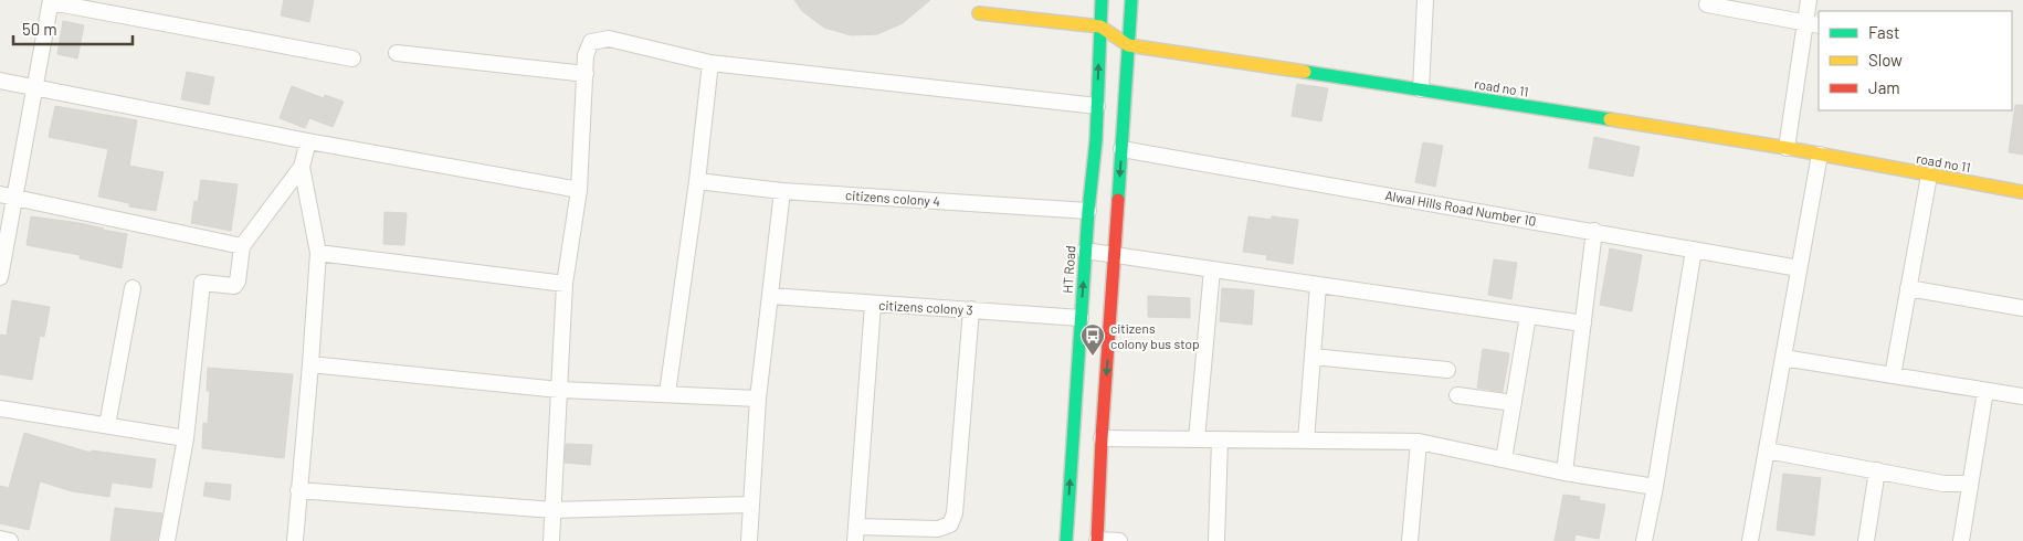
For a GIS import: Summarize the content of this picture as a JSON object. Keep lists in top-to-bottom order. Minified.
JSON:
{"streets":{"street":["road no 11","citizens colony 4","Alwal Hills Road Number 10","HT Road","citizens colony 3"]},"crossings":[["road no 11","HT Road"],["citizens colony 4","HT Road"],["HT Road","citizens colony 3"]],"places":{"bus stop":["citizens colony bus stop"]},"legend":["Fast","Slow","Jam"],"scale_bar":"50 m"}
